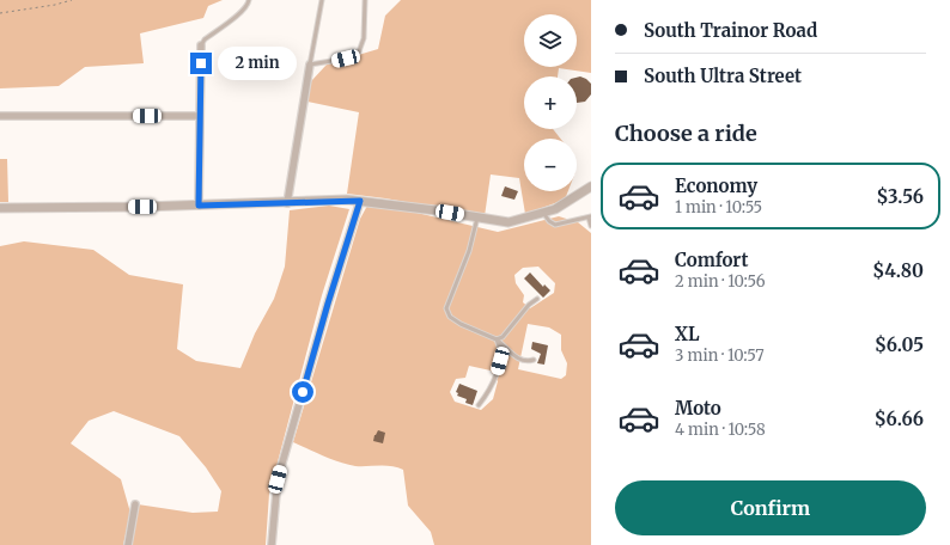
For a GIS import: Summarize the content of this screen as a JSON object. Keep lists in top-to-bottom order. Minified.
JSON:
{"page":{"banner":["South Trainor Road","South Ultra Street"],"map_buttons":["+","−"],"bubble":"2 min","heading":"Choose a ride","list":[{"name":"Economy","note":"1 min · 10:55","value":"$3.56"},{"name":"Comfort","note":"2 min · 10:56","value":"$4.80"},{"name":"XL","note":"3 min · 10:57","value":"$6.05"},{"name":"Moto","note":"4 min · 10:58","value":"$6.66"}],"buttons":"Confirm"}}
